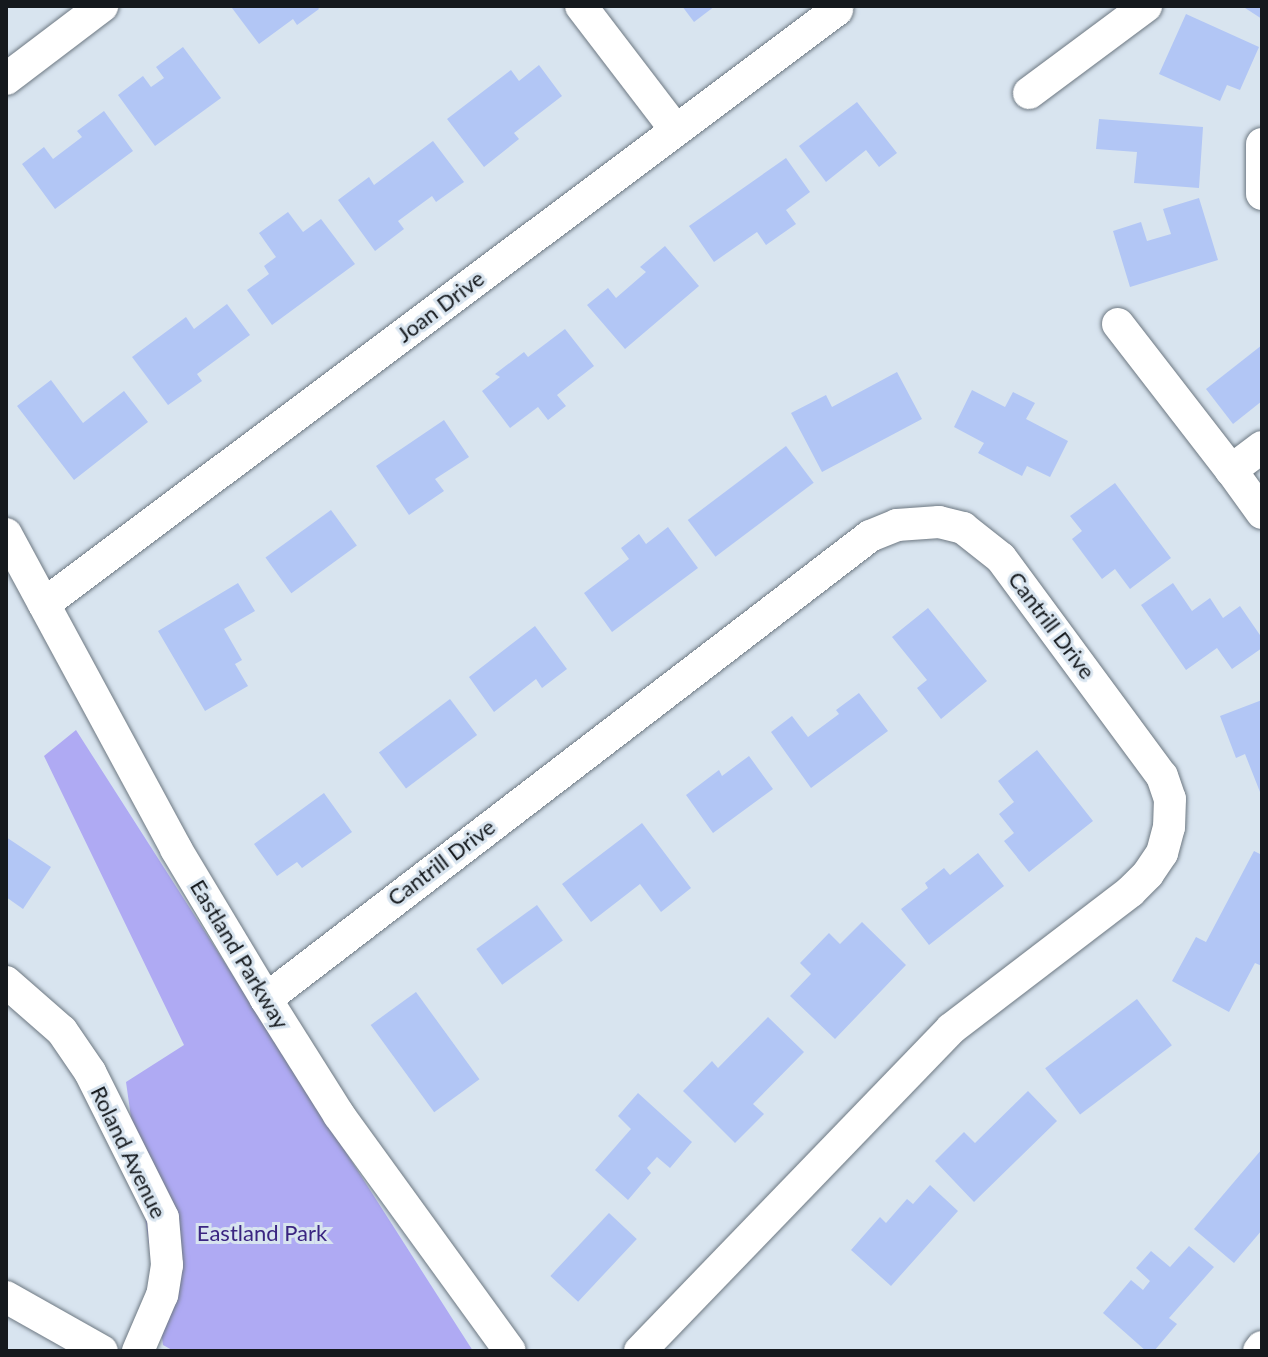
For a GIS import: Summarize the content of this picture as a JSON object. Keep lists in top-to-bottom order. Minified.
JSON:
{"streets":{"street":["Joan Drive","Cantrill Drive","Eastland Parkway","Roland Avenue"]},"crossings":[["Joan Drive","Eastland Parkway"],["Cantrill Drive","Eastland Parkway"]],"parks":["Eastland Park"]}
